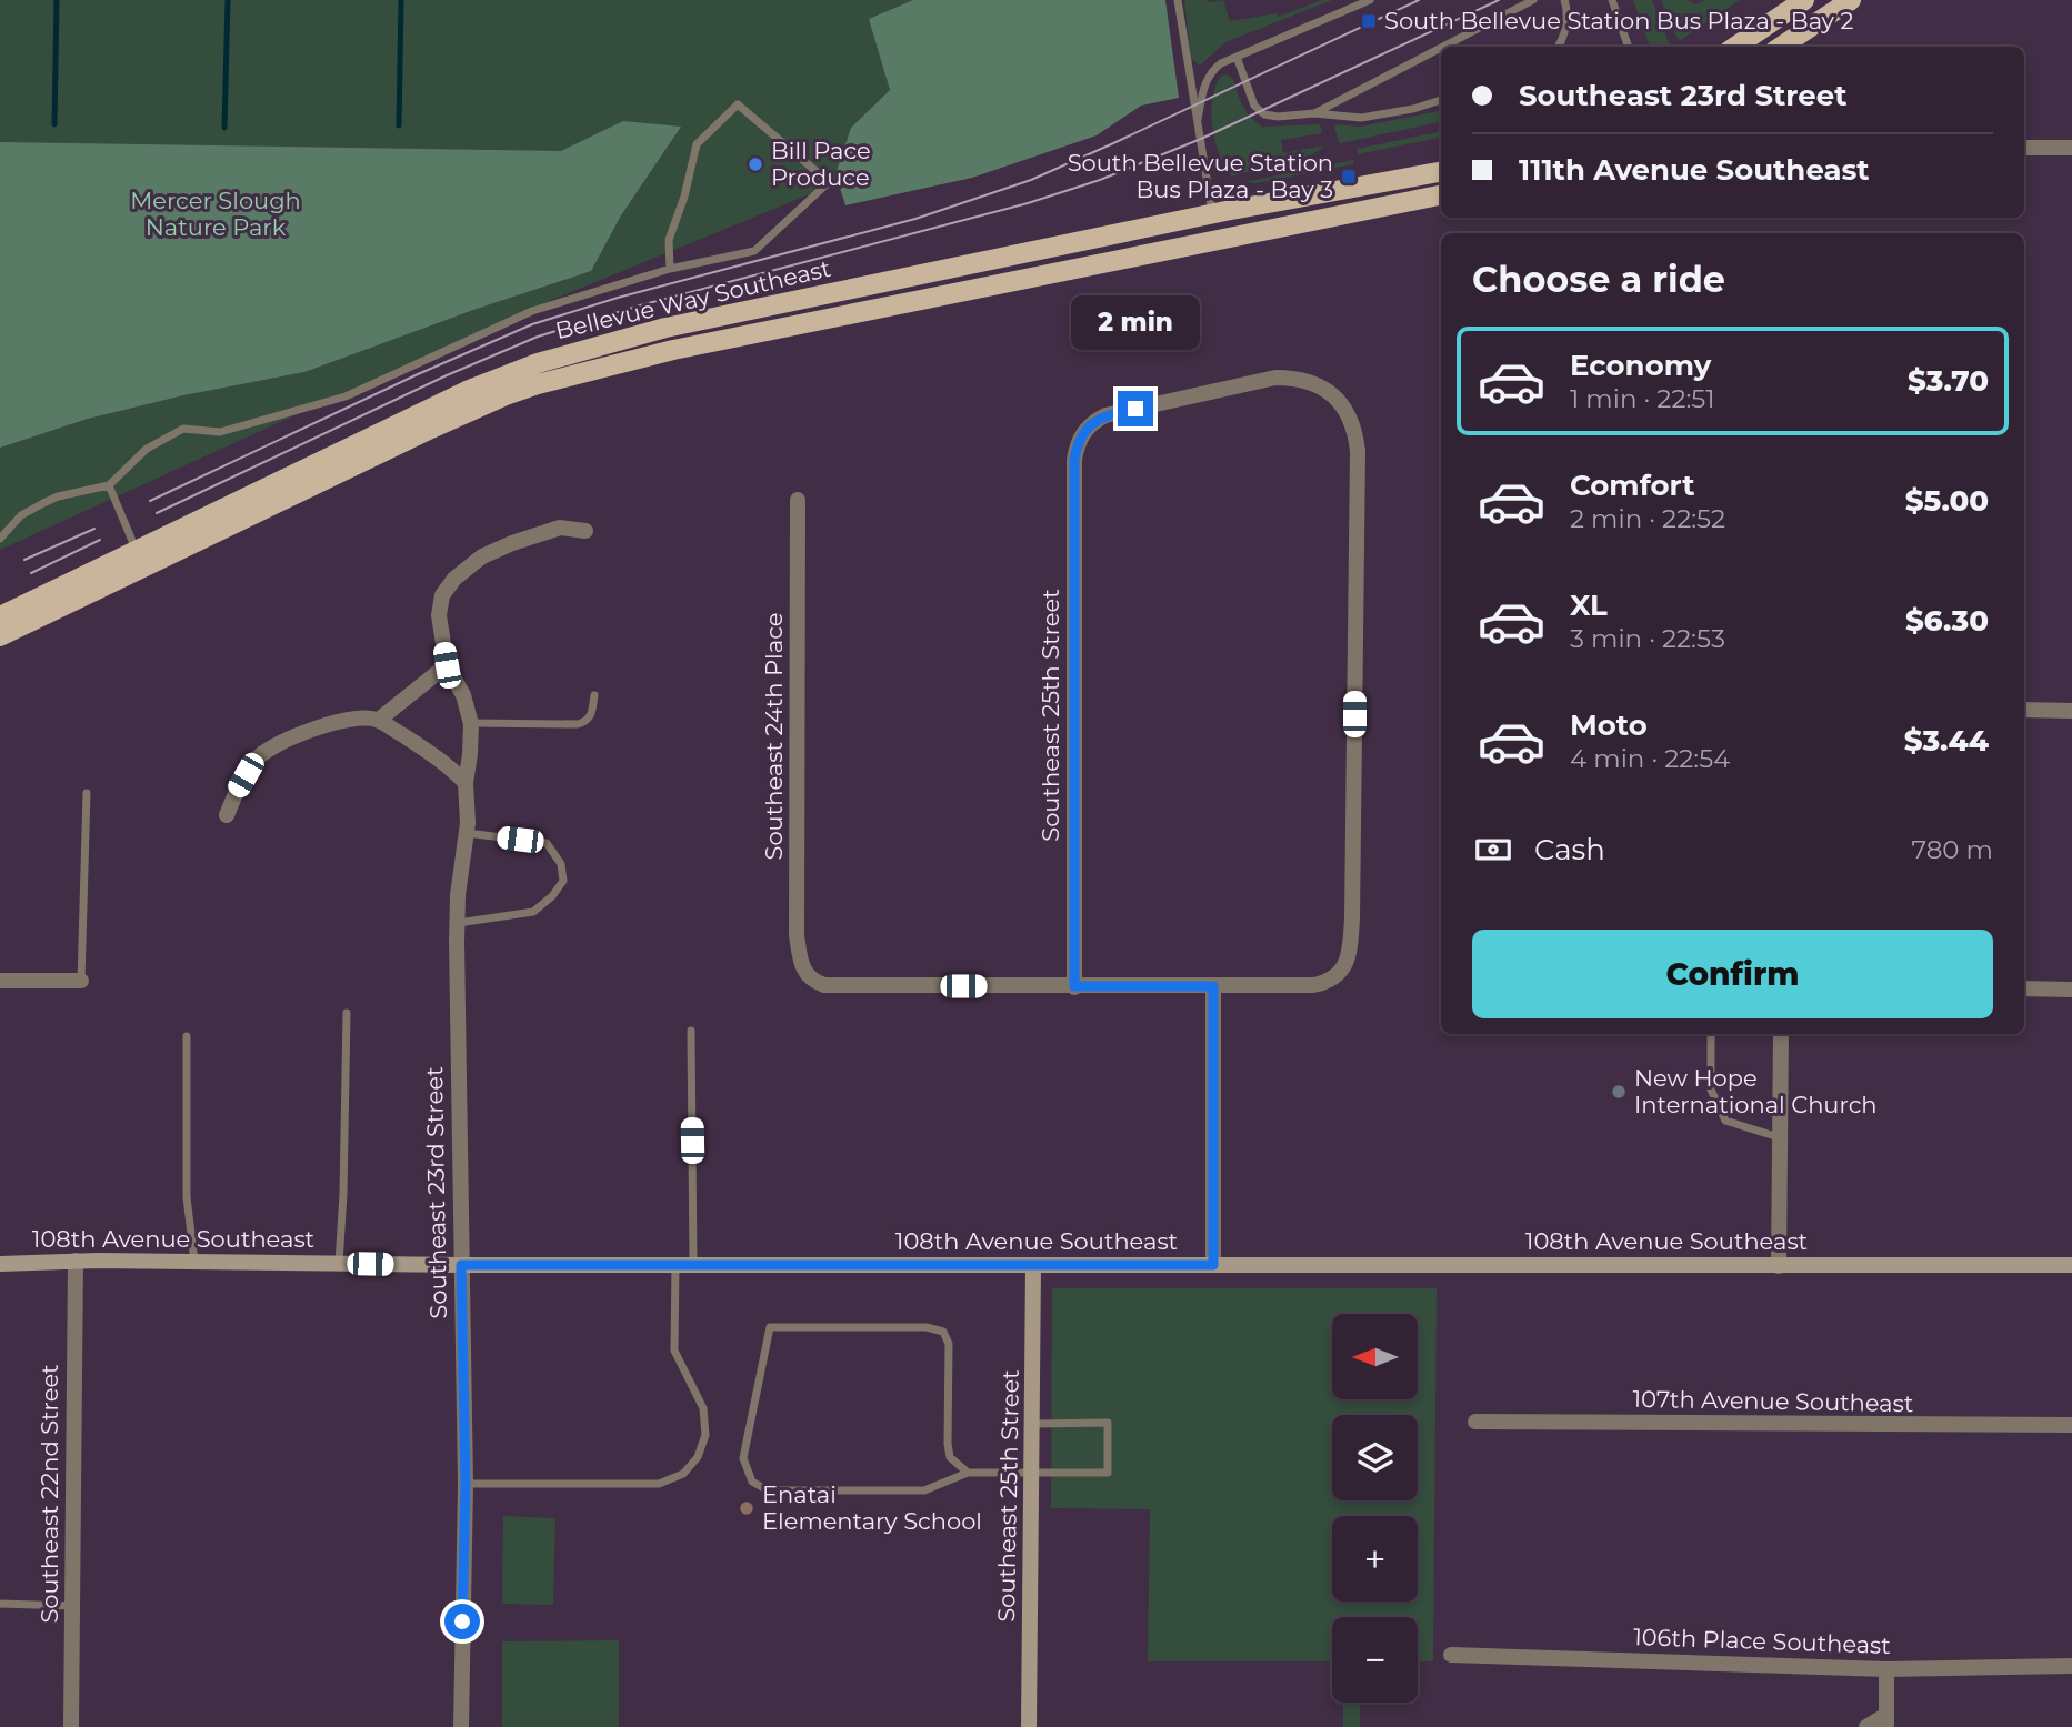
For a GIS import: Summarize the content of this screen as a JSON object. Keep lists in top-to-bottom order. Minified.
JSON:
{"streets":{"main road":["Bellevue Way Southeast"],"street":["Southeast 25th Street","Southeast 24th Place","Southeast 23rd Street","108th Avenue Southeast","107th Avenue Southeast","Southeast 22nd Street","106th Place Southeast"]},"crossings":[["Southeast 25th Street","Southeast 24th Place"],["Southeast 25th Street","108th Avenue Southeast"],["Southeast 23rd Street","108th Avenue Southeast"],["108th Avenue Southeast","Southeast 22nd Street"]],"parks":["Mercer Slough Nature Park"],"places":{"transit":["South Bellevue Station Bus Plaza - Bay 2","South Bellevue Station Bus Plaza - Bay 3"],"other":["Bill Pace Produce","New Hope International Church","Enatai Elementary School"]},"north":"left","page":{"banner":["Southeast 23rd Street","111th Avenue Southeast"],"heading":"Choose a ride","bubble":"2 min","list":[{"name":"Economy","note":"1 min · 22:51","value":"$3.70"},{"name":"Comfort","note":"2 min · 22:52","value":"$5.00"},{"name":"XL","note":"3 min · 22:53","value":"$6.30"},{"name":"Moto","note":"4 min · 22:54","value":"$3.44"}],"pay":["Cash","780 m"],"buttons":"Confirm","map_buttons":["+","−"]}}
